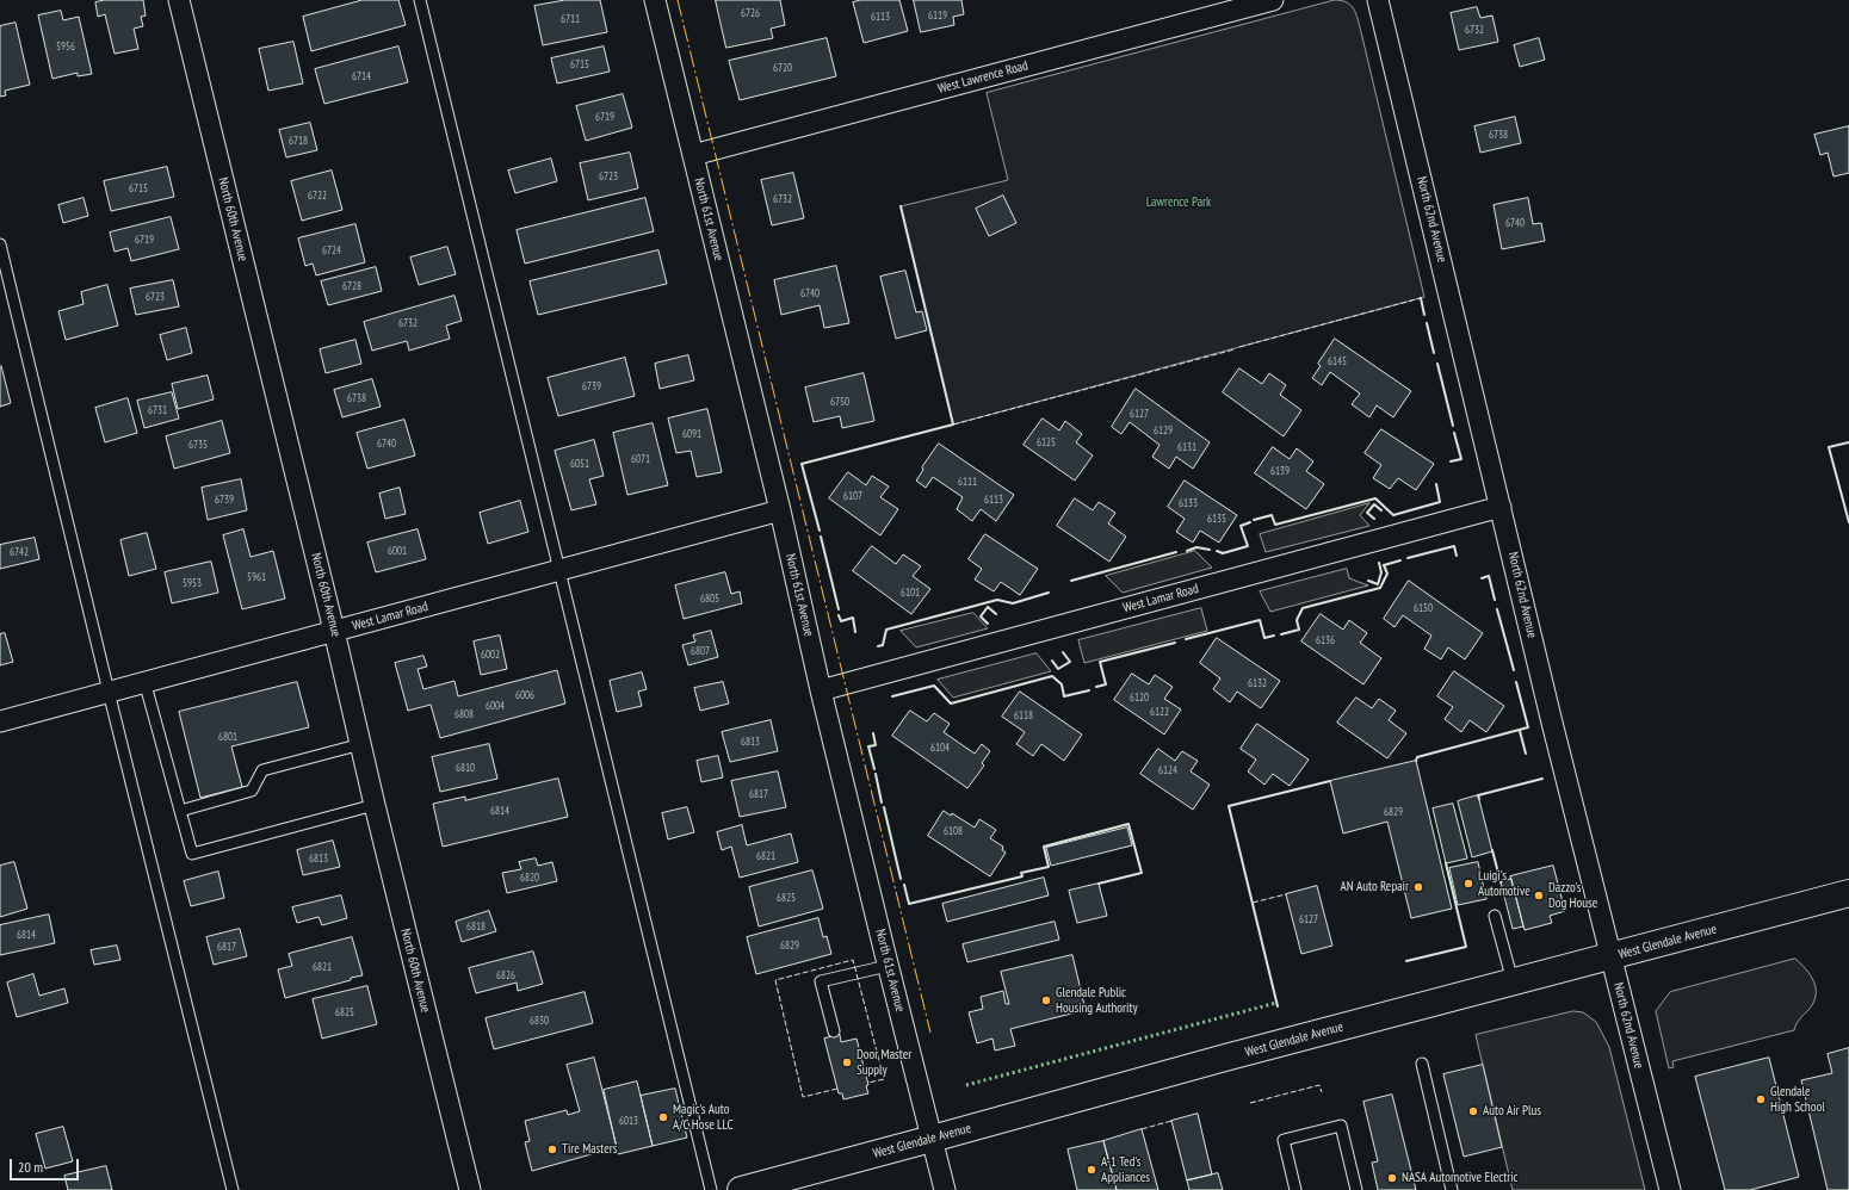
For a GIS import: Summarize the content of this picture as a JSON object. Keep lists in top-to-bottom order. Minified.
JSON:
{"streets":{"main road":["West Glendale Avenue"],"street":["West Lawrence Road","North 60th Avenue","North 61st Avenue","North 62nd Avenue","West Lamar Road"]},"crossings":[["West Lawrence Road","North 61st Avenue"],["North 60th Avenue","West Lamar Road"],["North 61st Avenue","West Lamar Road"],["North 61st Avenue","West Glendale Avenue"],["North 62nd Avenue","West Lamar Road"],["North 62nd Avenue","West Glendale Avenue"]],"parks":["Lawrence Park"],"places":["Luigi's Automotive","AN Auto Repair","Dazzo's Dog House","Glendale Public Housing Authority","Door Master Supply","Glendale High School","Auto Air Plus","Magic's Auto A/C Hose LLC","Tire Masters","A-1 Ted's Appliances","NASA Automotive Electric"],"house_numbers":["6726","6119","6113","6711","6732","5956","6715","6720","6714","6719","6738","6718","6723","6715","6722","6732","6740","6719","6724","6728","6740","6723","6732","6145","6739","6738","6750","6731","6127","6129","6091","6125","6740","6735","6131","6071","6051","6139","6111","6107","6739","6113","6133","6135","6001","6742","5961","5953","6101","6805","6150","6136","6807","6002","6132","6006","6120","6004","6122","6808","6118","6801","6813","6104","6810","6124","6817","6814","6829","6108","6821","6813","6820","6825","6127","6818","6814","6829","6817","6821","6826","6825","6830","6013"],"scale_bar":"20 m"}
